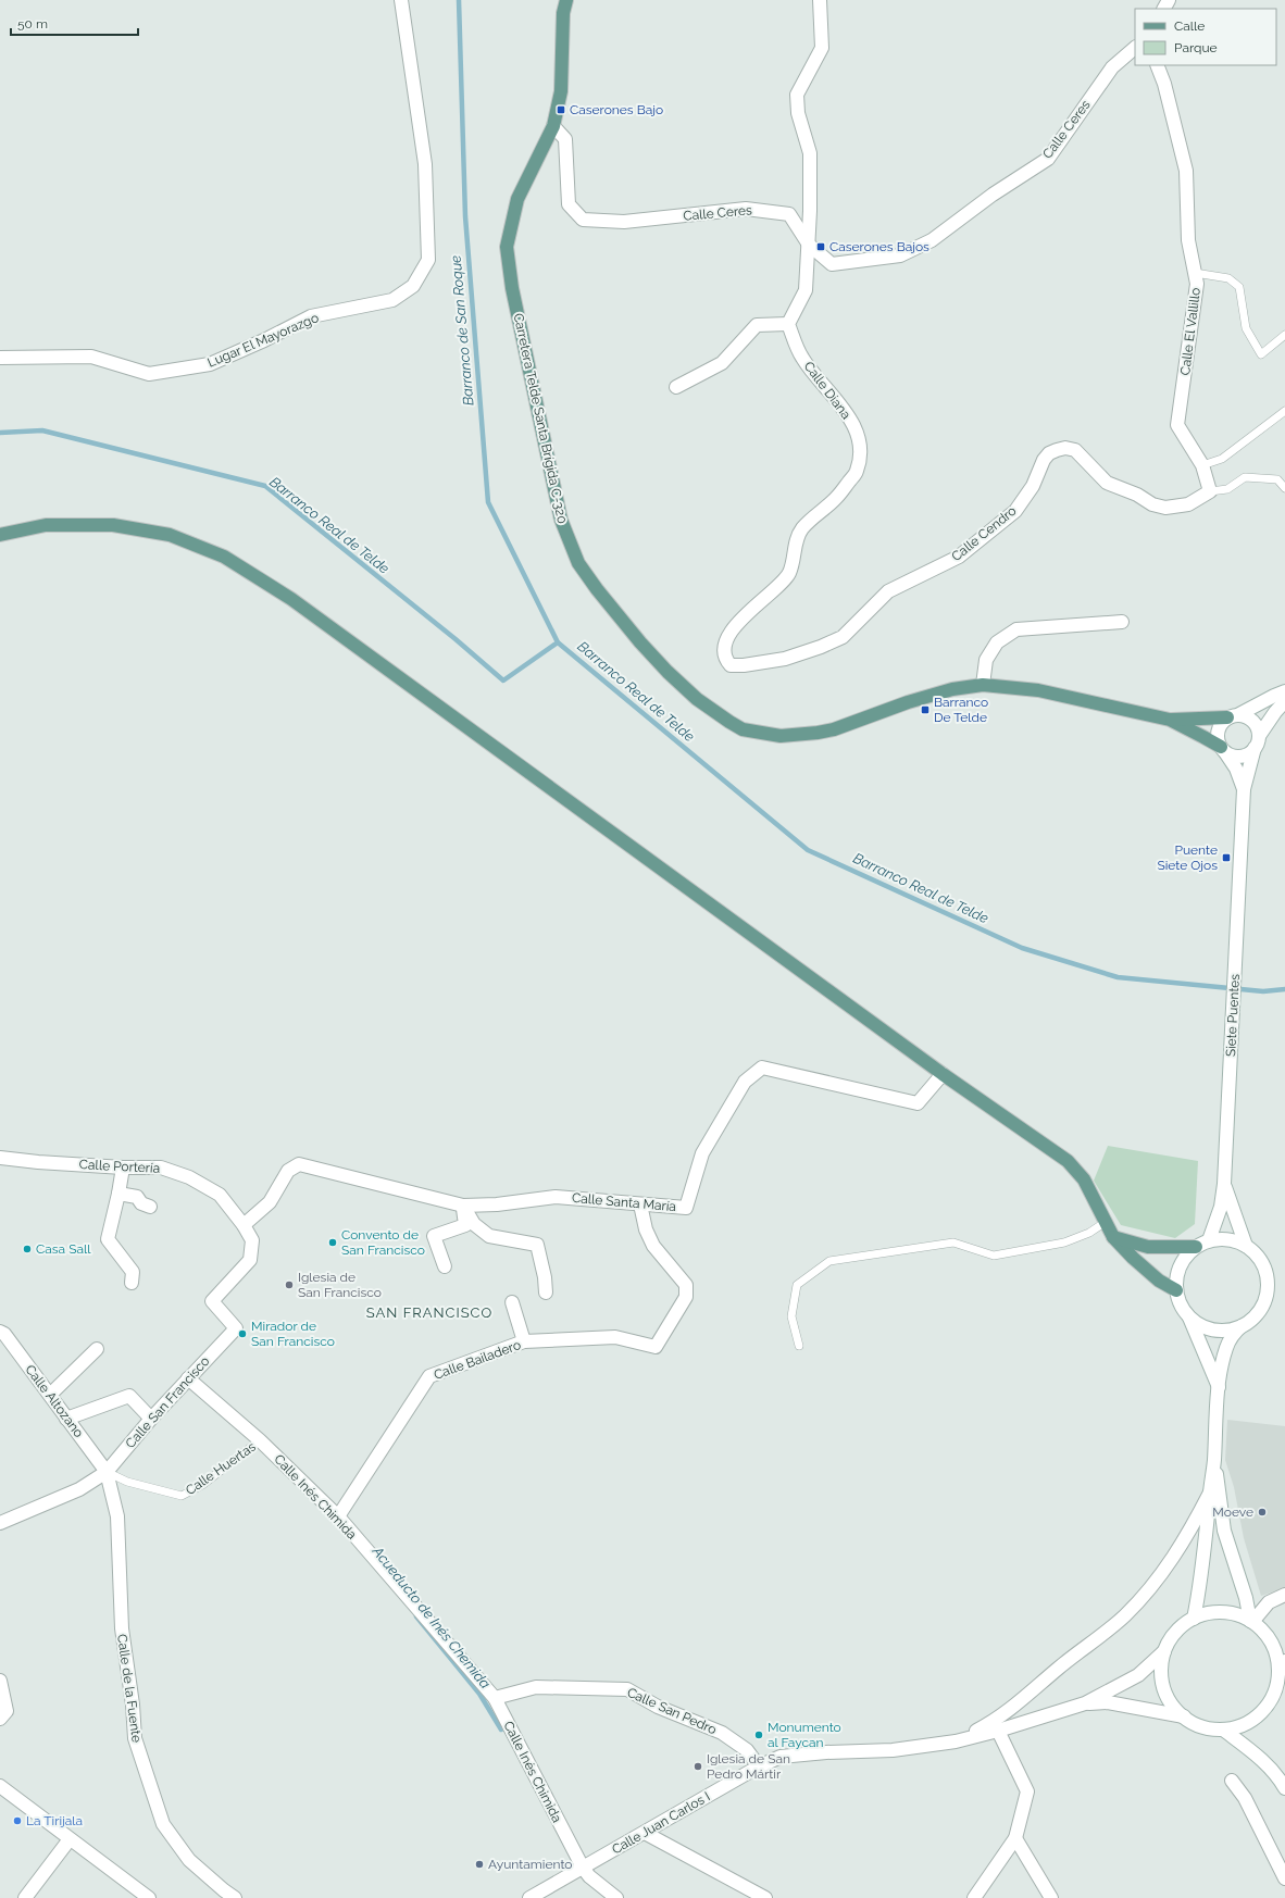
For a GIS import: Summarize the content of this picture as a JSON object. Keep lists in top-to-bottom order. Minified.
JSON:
{"streets":{"main road":["Carretera Telde Santa Brígida C-320"],"street":["Calle Ceres","Calle El Vallillo","Lugar El Mayorazgo","Calle Diana","Calle Cendro","Siete Puentes","Calle Portería","Calle Santa María","Calle Bailadero","Calle Altozano","Calle San Francisco","Calle Inés Chimida","Calle de la Fuente","Calle San Pedro","Calle Juan Carlos I"],"lane":["Calle Huertas"]},"crossings":[["Calle Ceres","Carretera Telde Santa Brígida C-320"],["Calle El Vallillo","Calle Cendro"],["Calle Diana","Calle Cendro"],["Calle Portería","Calle Santa María"],["Calle Portería","Calle San Francisco"],["Calle Santa María","Calle Bailadero"],["Calle Bailadero","Calle Inés Chimida"],["Calle Altozano","Calle San Francisco"],["Calle Altozano","Calle Huertas"],["Calle Altozano","Calle de la Fuente"],["Calle San Francisco","Calle Huertas"],["Calle San Francisco","Calle Inés Chimida"],["Calle San Francisco","Calle de la Fuente"],["Calle Huertas","Calle Inés Chimida"],["Calle Huertas","Calle de la Fuente"],["Calle Inés Chimida","Calle San Pedro"],["Calle Inés Chimida","Calle Juan Carlos I"],["Calle San Pedro","Calle Juan Carlos I"]],"districts":["SAN FRANCISCO"],"water":["Barranco de San Roque","Barranco Real de Telde","Acueducto de Inés Chemida"],"places":{"transit":["Caserones Bajo","Caserones Bajos","Barranco De Telde","Puente Siete Ojos"],"other":["Convento de San Francisco","Casa Sall","Iglesia de San Francisco","Mirador de San Francisco","Moeve","Monumento al Faycan","Iglesia de San Pedro Mártir","La Tirijala","Ayuntamiento"]},"legend":["Calle","Parque"],"scale_bar":"50 m"}
